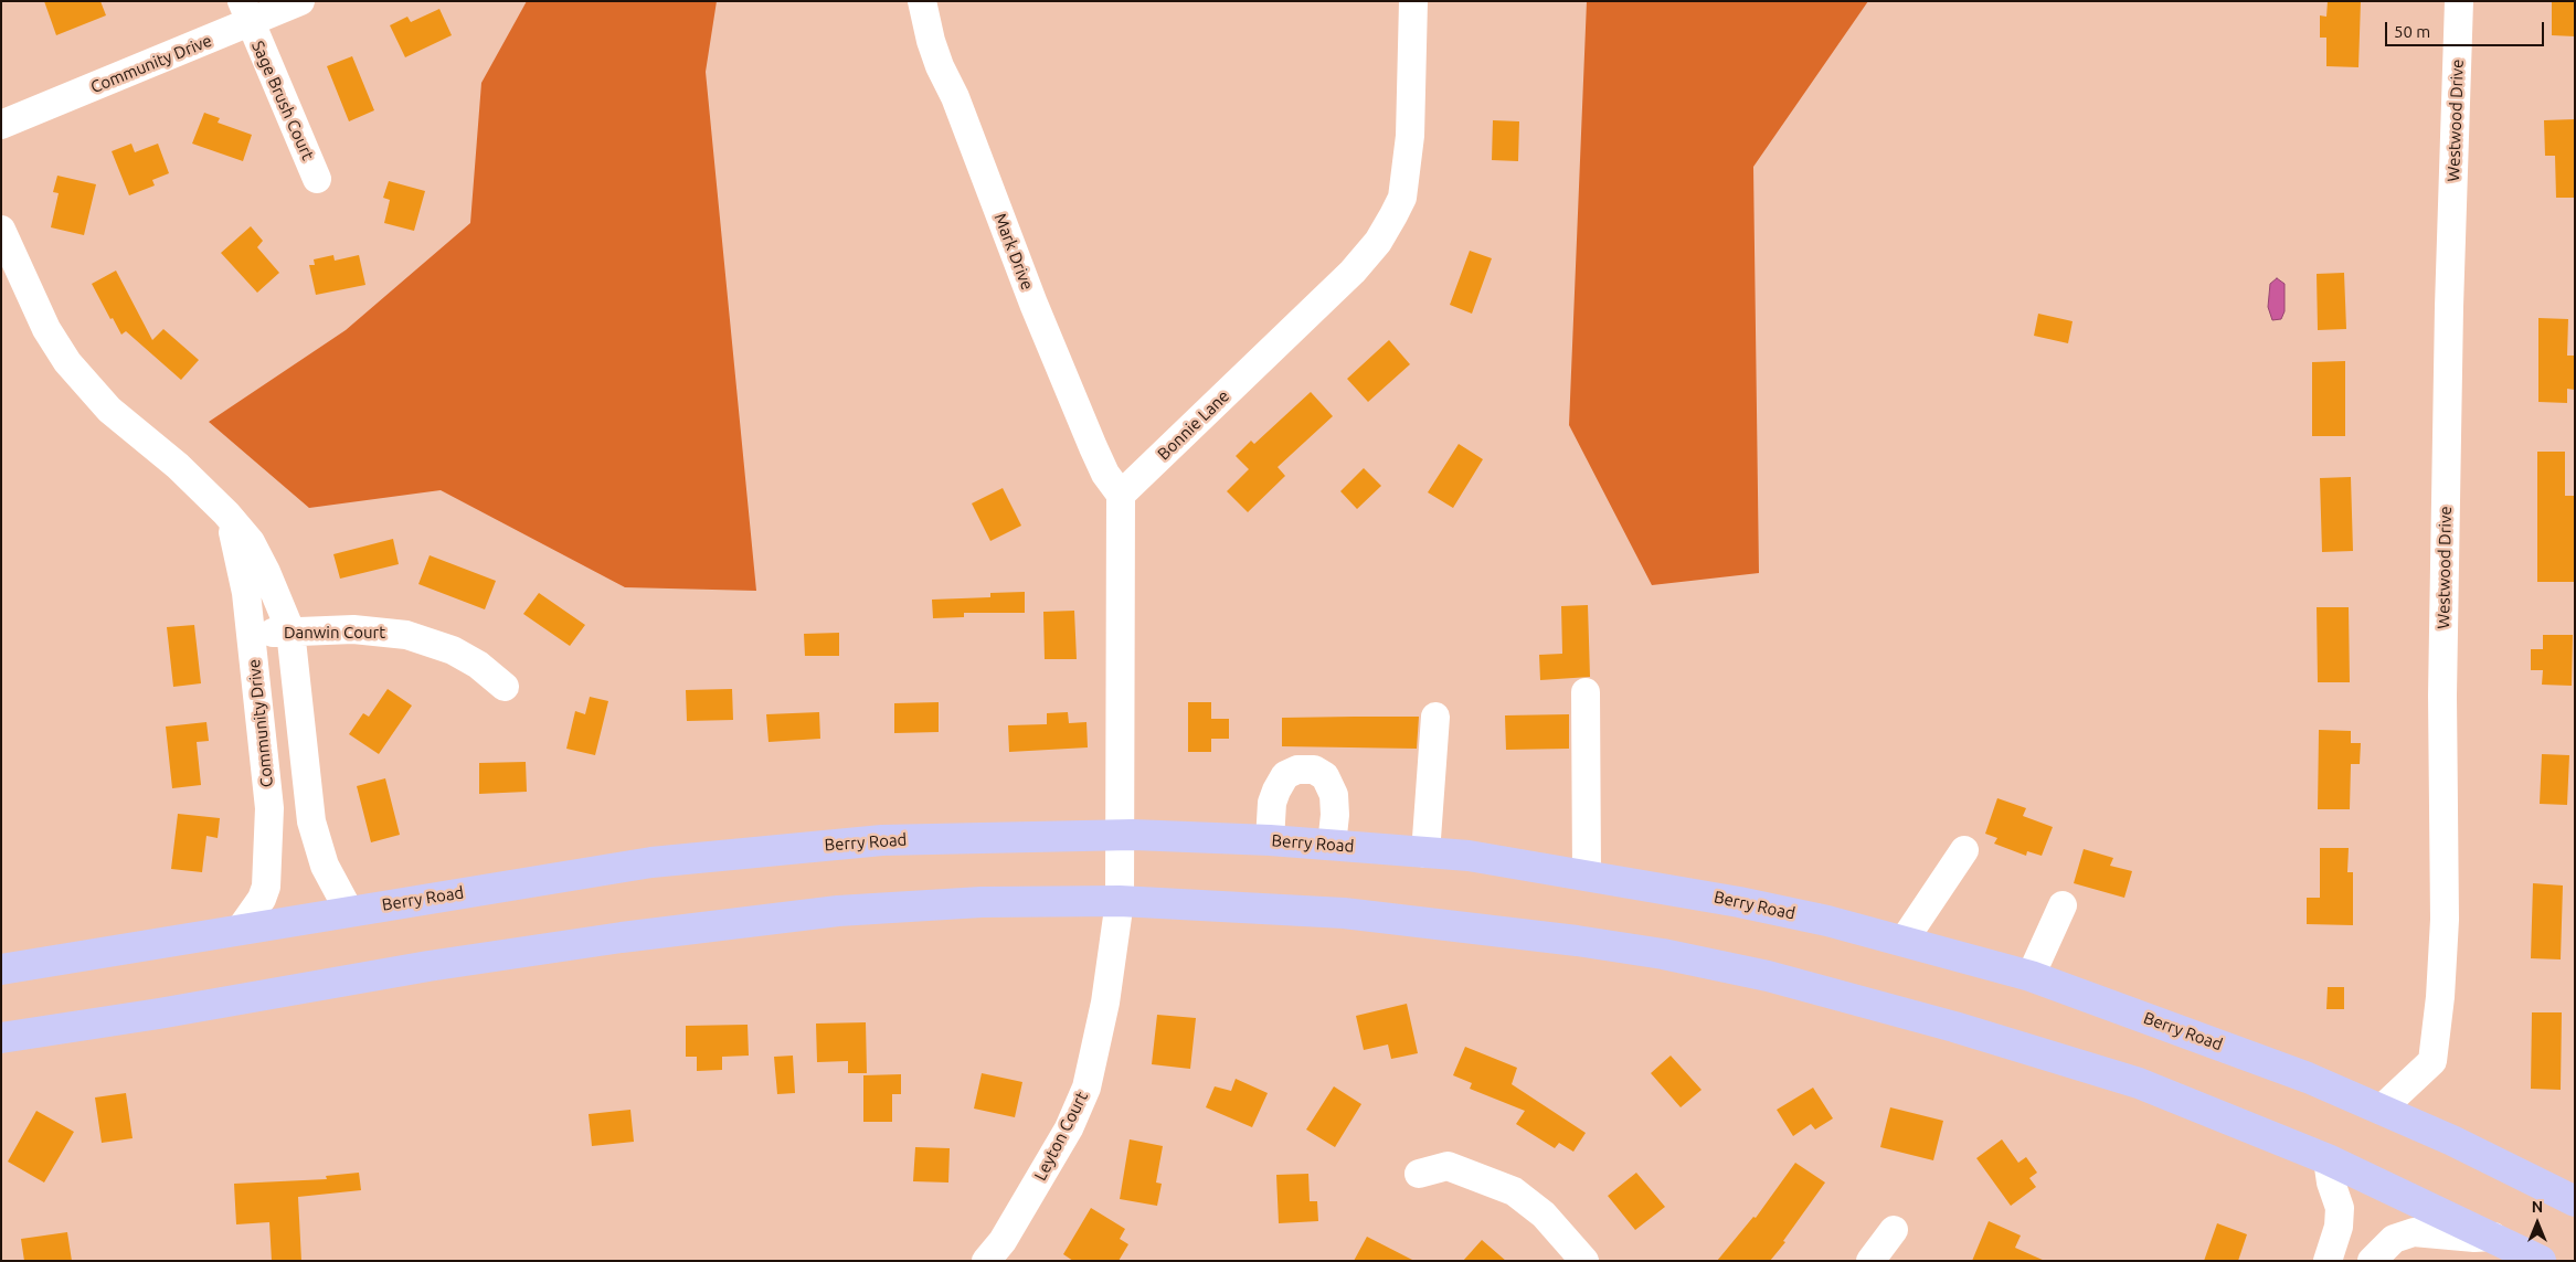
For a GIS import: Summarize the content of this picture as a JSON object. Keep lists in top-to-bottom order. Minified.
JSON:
{"streets":{"highway":["Berry Road"],"street":["Community Drive","Sage Brush Court","Westwood Drive","Mark Drive","Bonnie Lane","Danwin Court","Leyton Court"]},"crossings":[["Community Drive","Sage Brush Court"],["Community Drive","Danwin Court"],["Community Drive","Berry Road"],["Westwood Drive","Berry Road"],["Mark Drive","Bonnie Lane"]],"scale_bar":"50 m","north":"top"}
